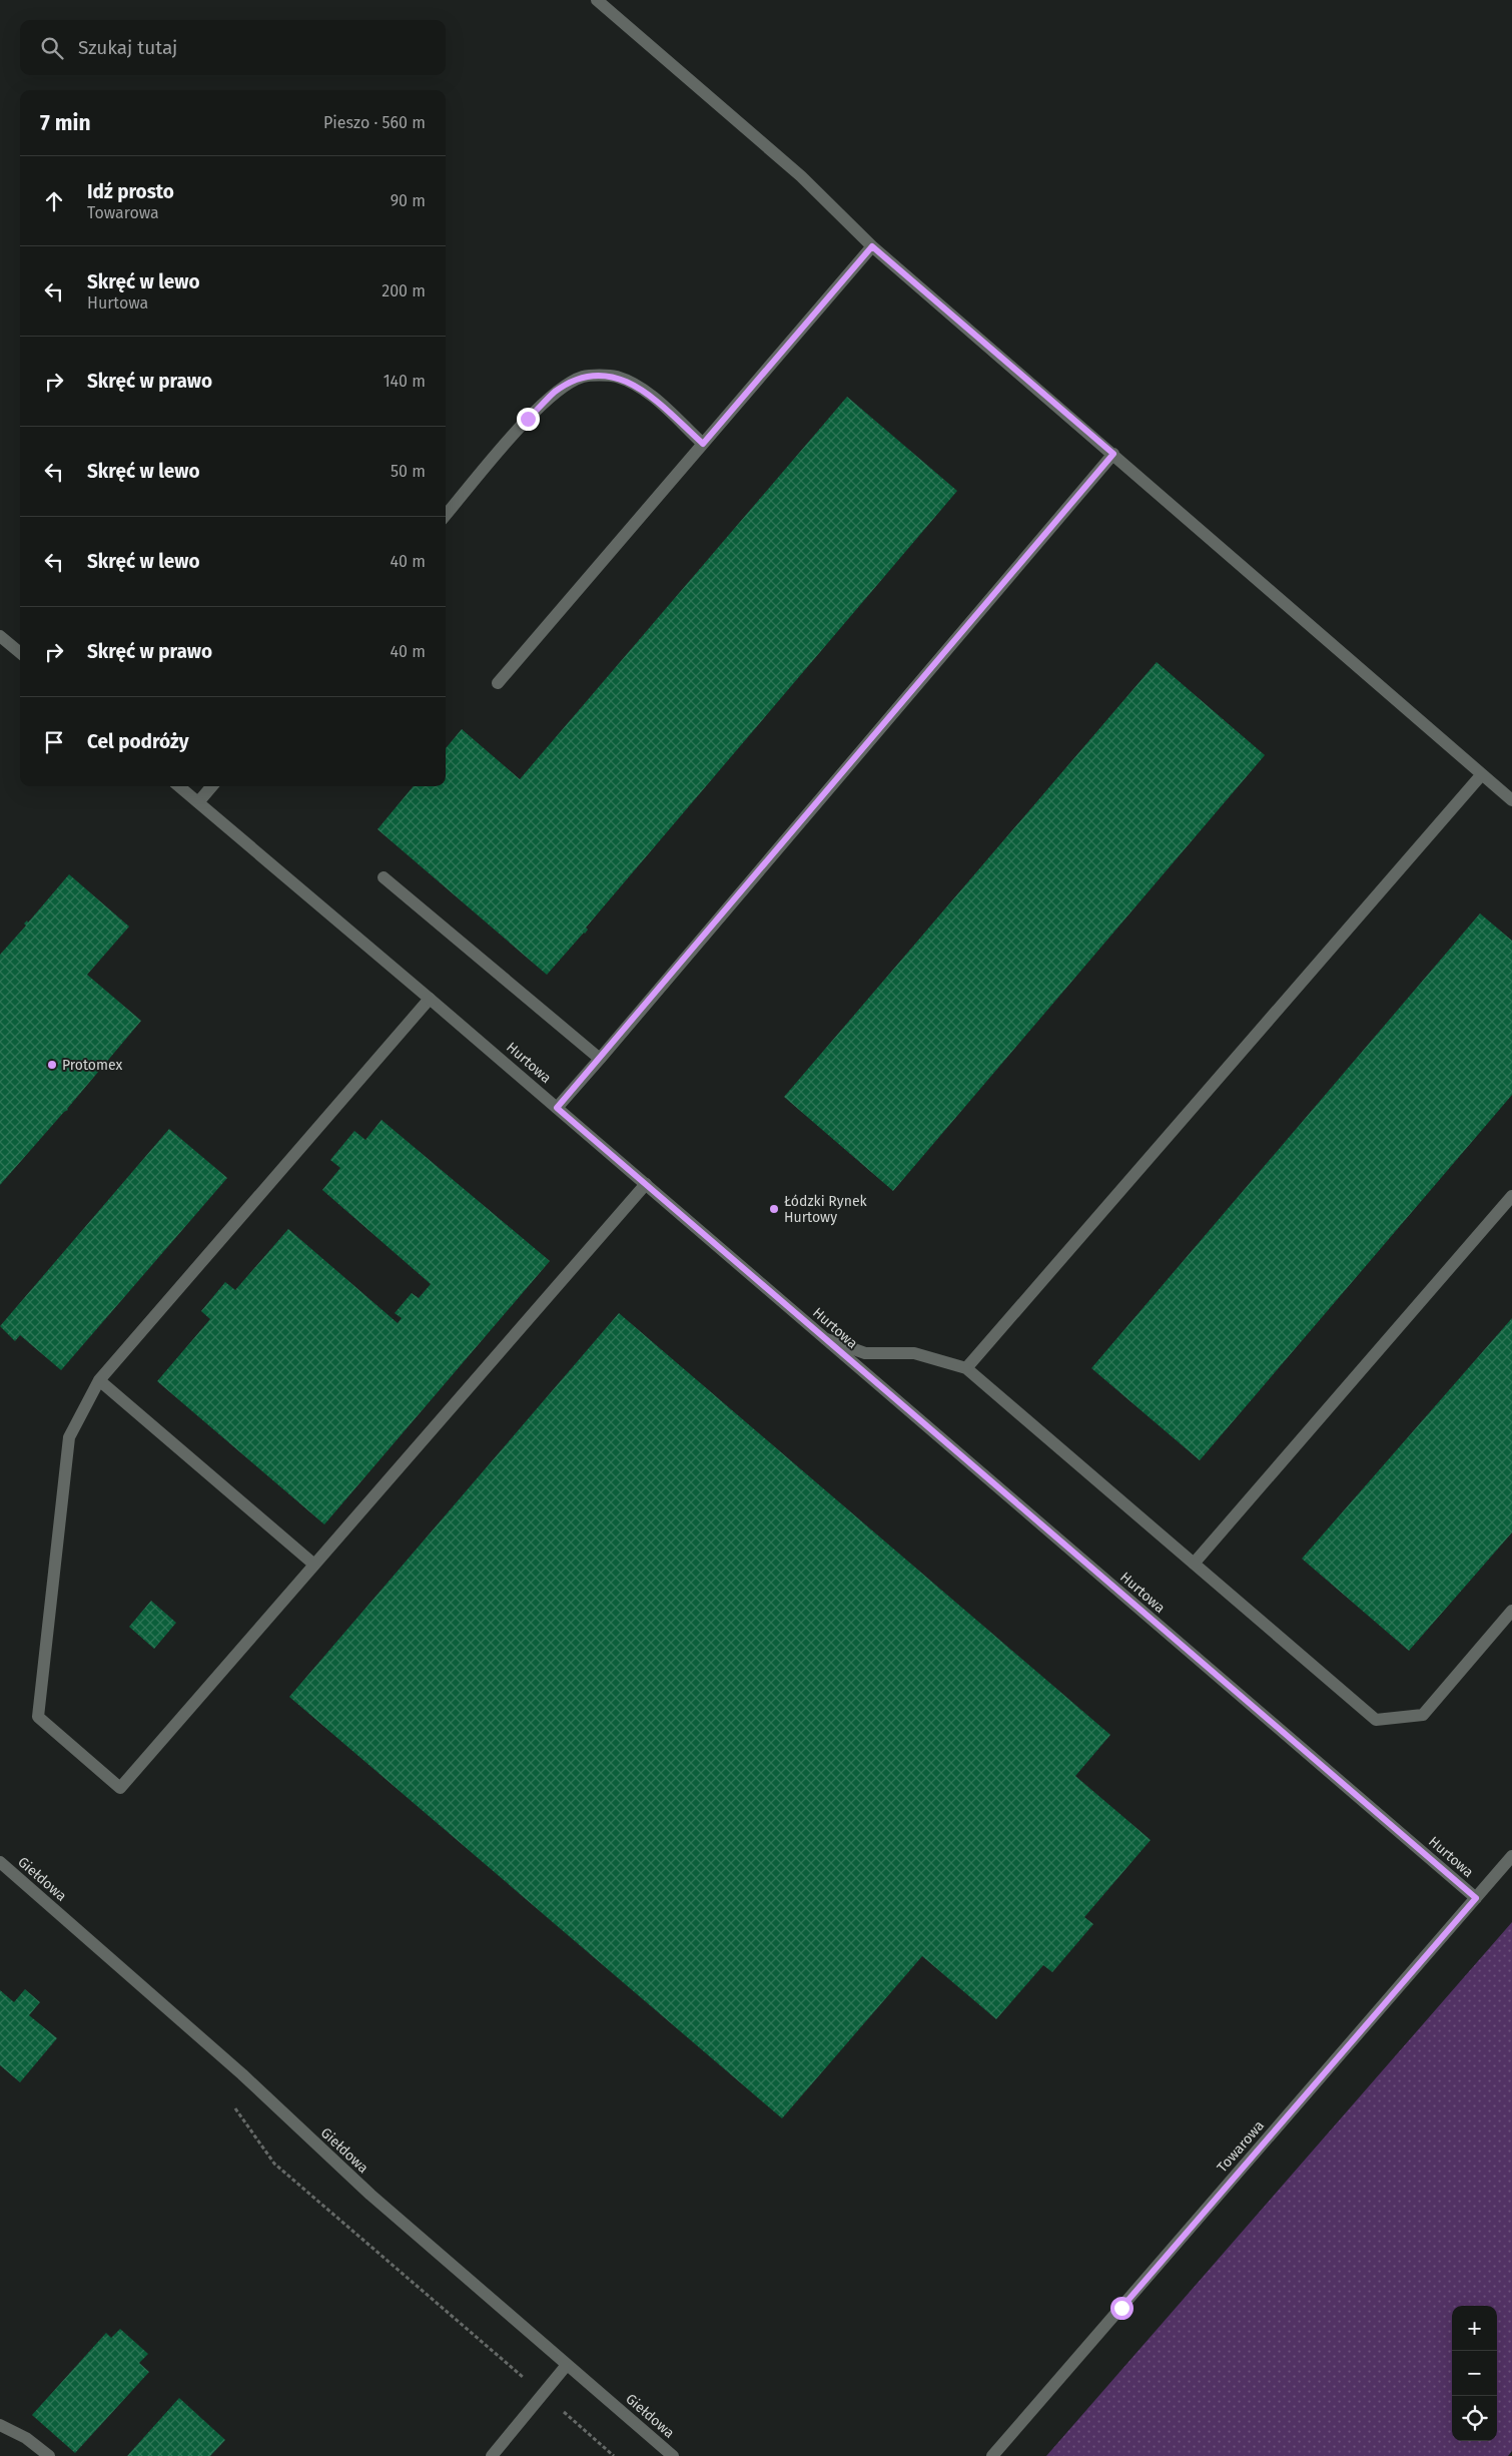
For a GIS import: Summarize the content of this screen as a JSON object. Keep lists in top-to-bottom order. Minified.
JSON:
{"streets":{"street":["Hurtowa","Giełdowa","Towarowa"]},"crossings":[["Hurtowa","Towarowa"]],"places":["Protomex","Łódzki Rynek Hurtowy"],"page":{"search":"Szukaj tutaj","heading":["7 min","Pieszo · 560 m"],"list":[["Idź prosto","Towarowa","90 m"],["Skręć w lewo","Hurtowa","200 m"],["Skręć w prawo","140 m"],["Skręć w lewo","50 m"],["Skręć w lewo","40 m"],["Skręć w prawo","40 m"],"Cel podróży"],"map_buttons":["+","−"]}}
